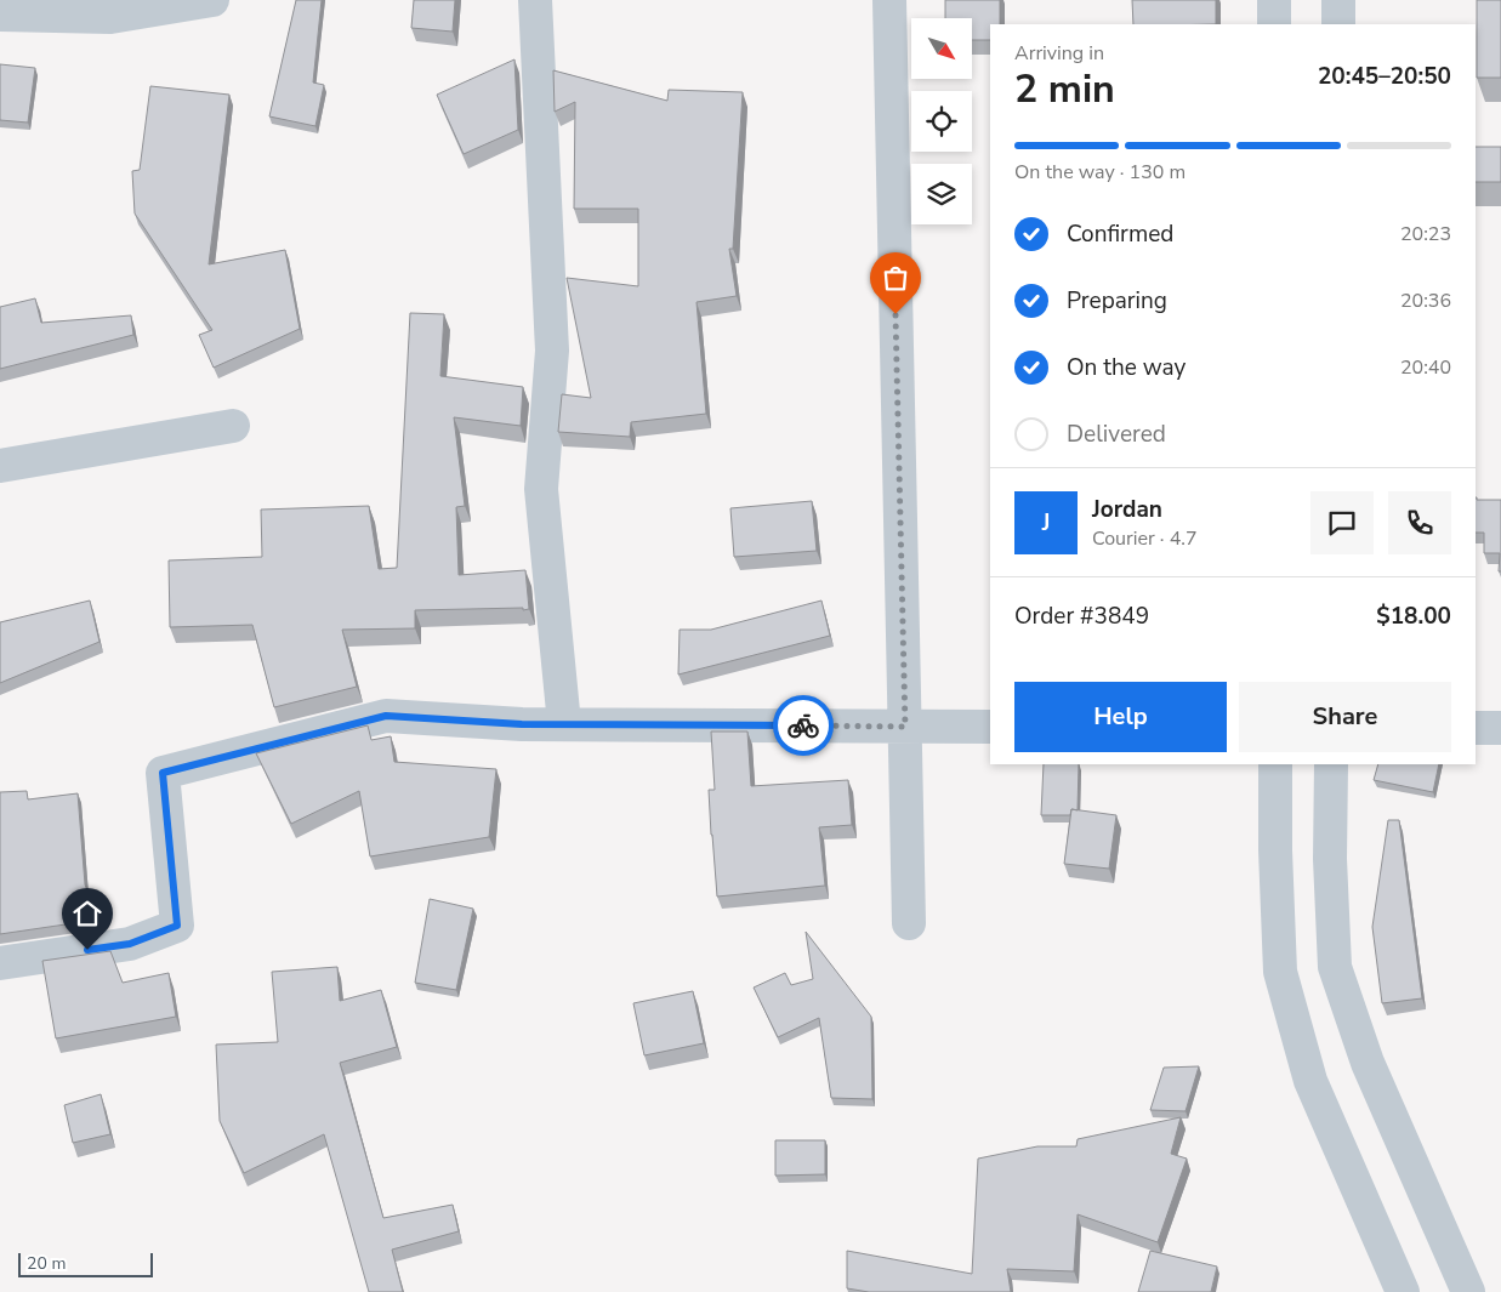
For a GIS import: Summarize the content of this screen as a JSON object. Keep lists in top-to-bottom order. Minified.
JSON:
{"scale_bar":"20 m","north":"bottom right","page":{"heading":["2 min","Arriving in","20:45–20:50"],"panel":["Jordan","Courier · 4.7","Order #3849","$18.00"],"bar":"On the way · 130 m","list":[["Confirmed","20:23"],["Preparing","20:36"],["On the way","20:40"],"Delivered"],"round":"J","buttons":["Help","Share"],"scale":"20 m"}}
